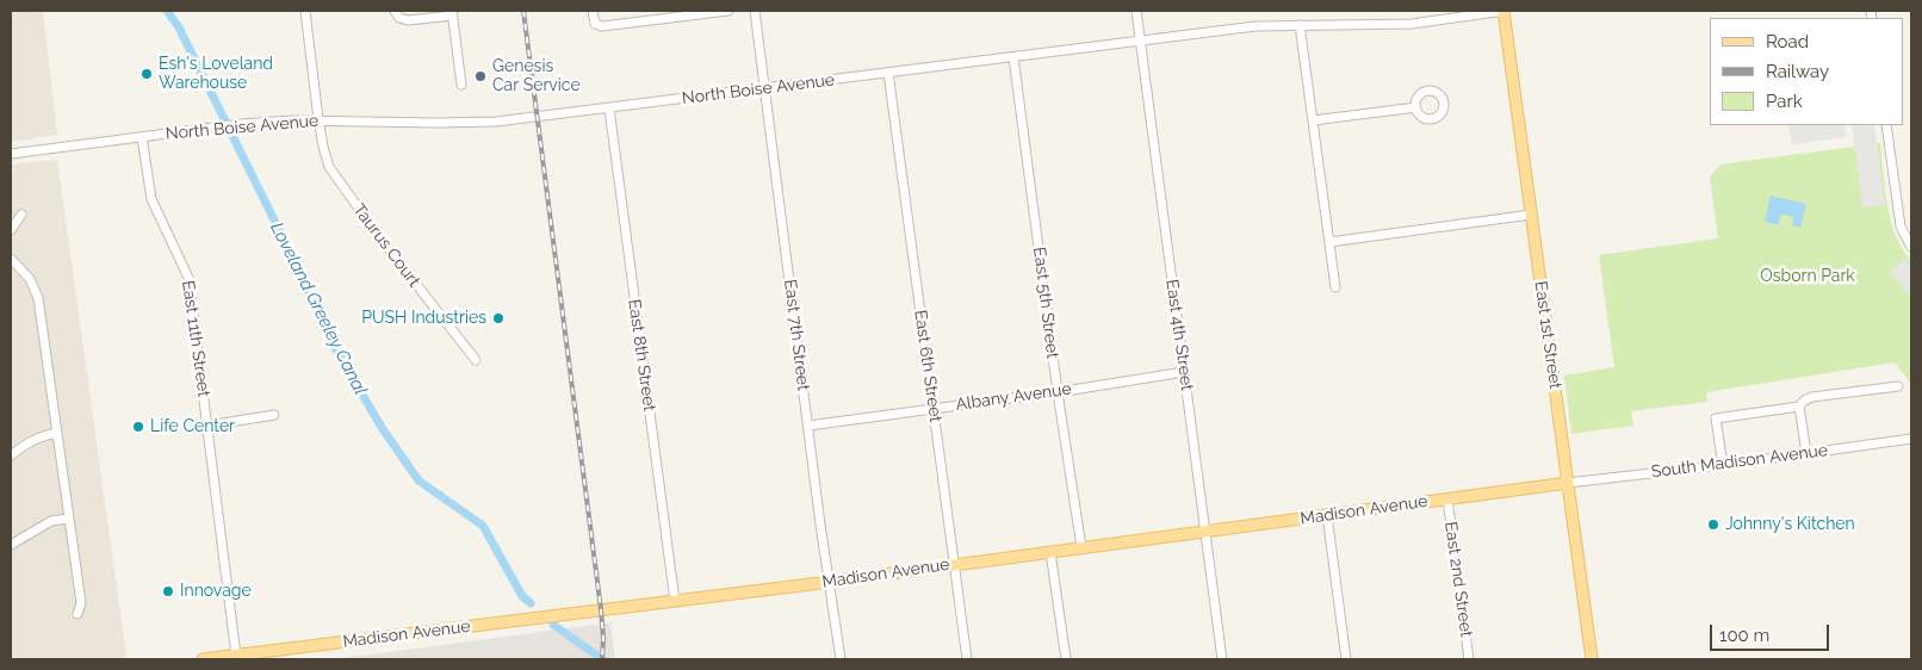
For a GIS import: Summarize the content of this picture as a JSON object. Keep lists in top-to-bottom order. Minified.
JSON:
{"streets":{"main road":["East 1st Street","Madison Avenue"],"street":["North Boise Avenue","Taurus Court","East 5th Street","East 7th Street","East 4th Street","East 11th Street","East 8th Street","East 6th Street","Albany Avenue","South Madison Avenue","East 2nd Street"]},"crossings":[["North Boise Avenue","Taurus Court"],["North Boise Avenue","East 5th Street"],["North Boise Avenue","East 7th Street"],["North Boise Avenue","East 4th Street"],["North Boise Avenue","East 1st Street"],["North Boise Avenue","East 11th Street"],["North Boise Avenue","East 8th Street"],["North Boise Avenue","East 6th Street"],["East 5th Street","Albany Avenue"],["East 5th Street","Madison Avenue"],["East 7th Street","Albany Avenue"],["East 7th Street","Madison Avenue"],["East 4th Street","Albany Avenue"],["East 4th Street","Madison Avenue"],["East 1st Street","South Madison Avenue"],["East 1st Street","Madison Avenue"],["East 11th Street","Madison Avenue"],["East 8th Street","Madison Avenue"],["East 6th Street","Albany Avenue"],["East 6th Street","Madison Avenue"],["South Madison Avenue","Madison Avenue"],["Madison Avenue","East 2nd Street"]],"water":["Loveland Greeley Canal"],"parks":["Osborn Park"],"places":["Esh's Loveland Warehouse","Genesis Car Service","PUSH Industries","Life Center","Johnny's Kitchen","Innovage"],"legend":["Road","Railway","Park"],"scale_bar":"100 m"}
